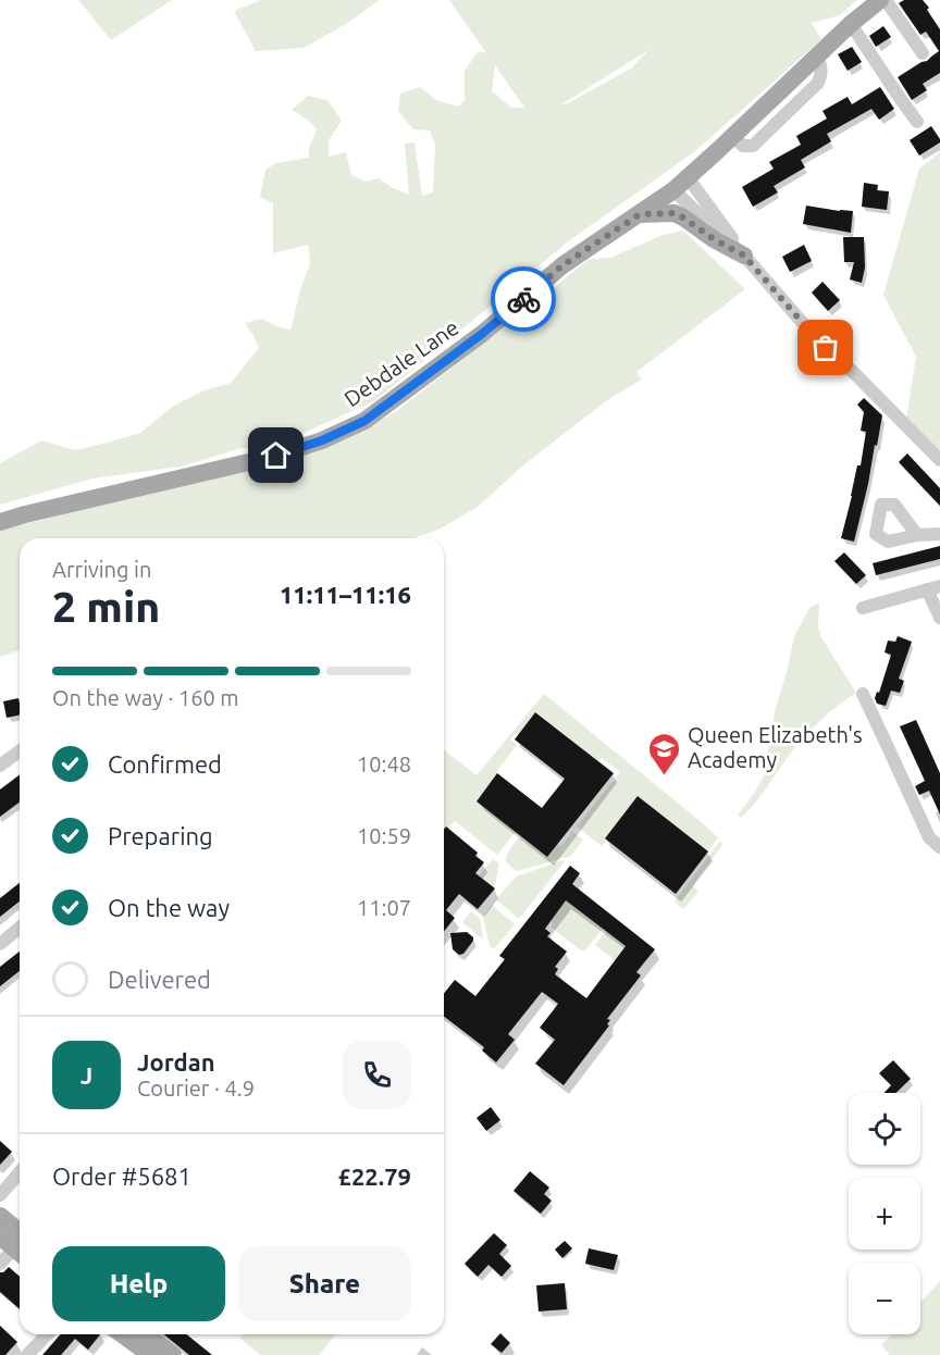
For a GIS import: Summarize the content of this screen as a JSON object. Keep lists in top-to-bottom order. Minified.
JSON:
{"streets":{"main road":["Debdale Lane"]},"places":{"school or university":["Queen Elizabeth's Academy"]},"page":{"heading":["2 min","Arriving in","11:11–11:16"],"panel":["Jordan","Courier · 4.9","Order #5681","£22.79"],"bar":"On the way · 160 m","list":[["Confirmed","10:48"],["Preparing","10:59"],["On the way","11:07"],"Delivered"],"round":"J","map_buttons":["+","−"],"buttons":["Help","Share"]}}
